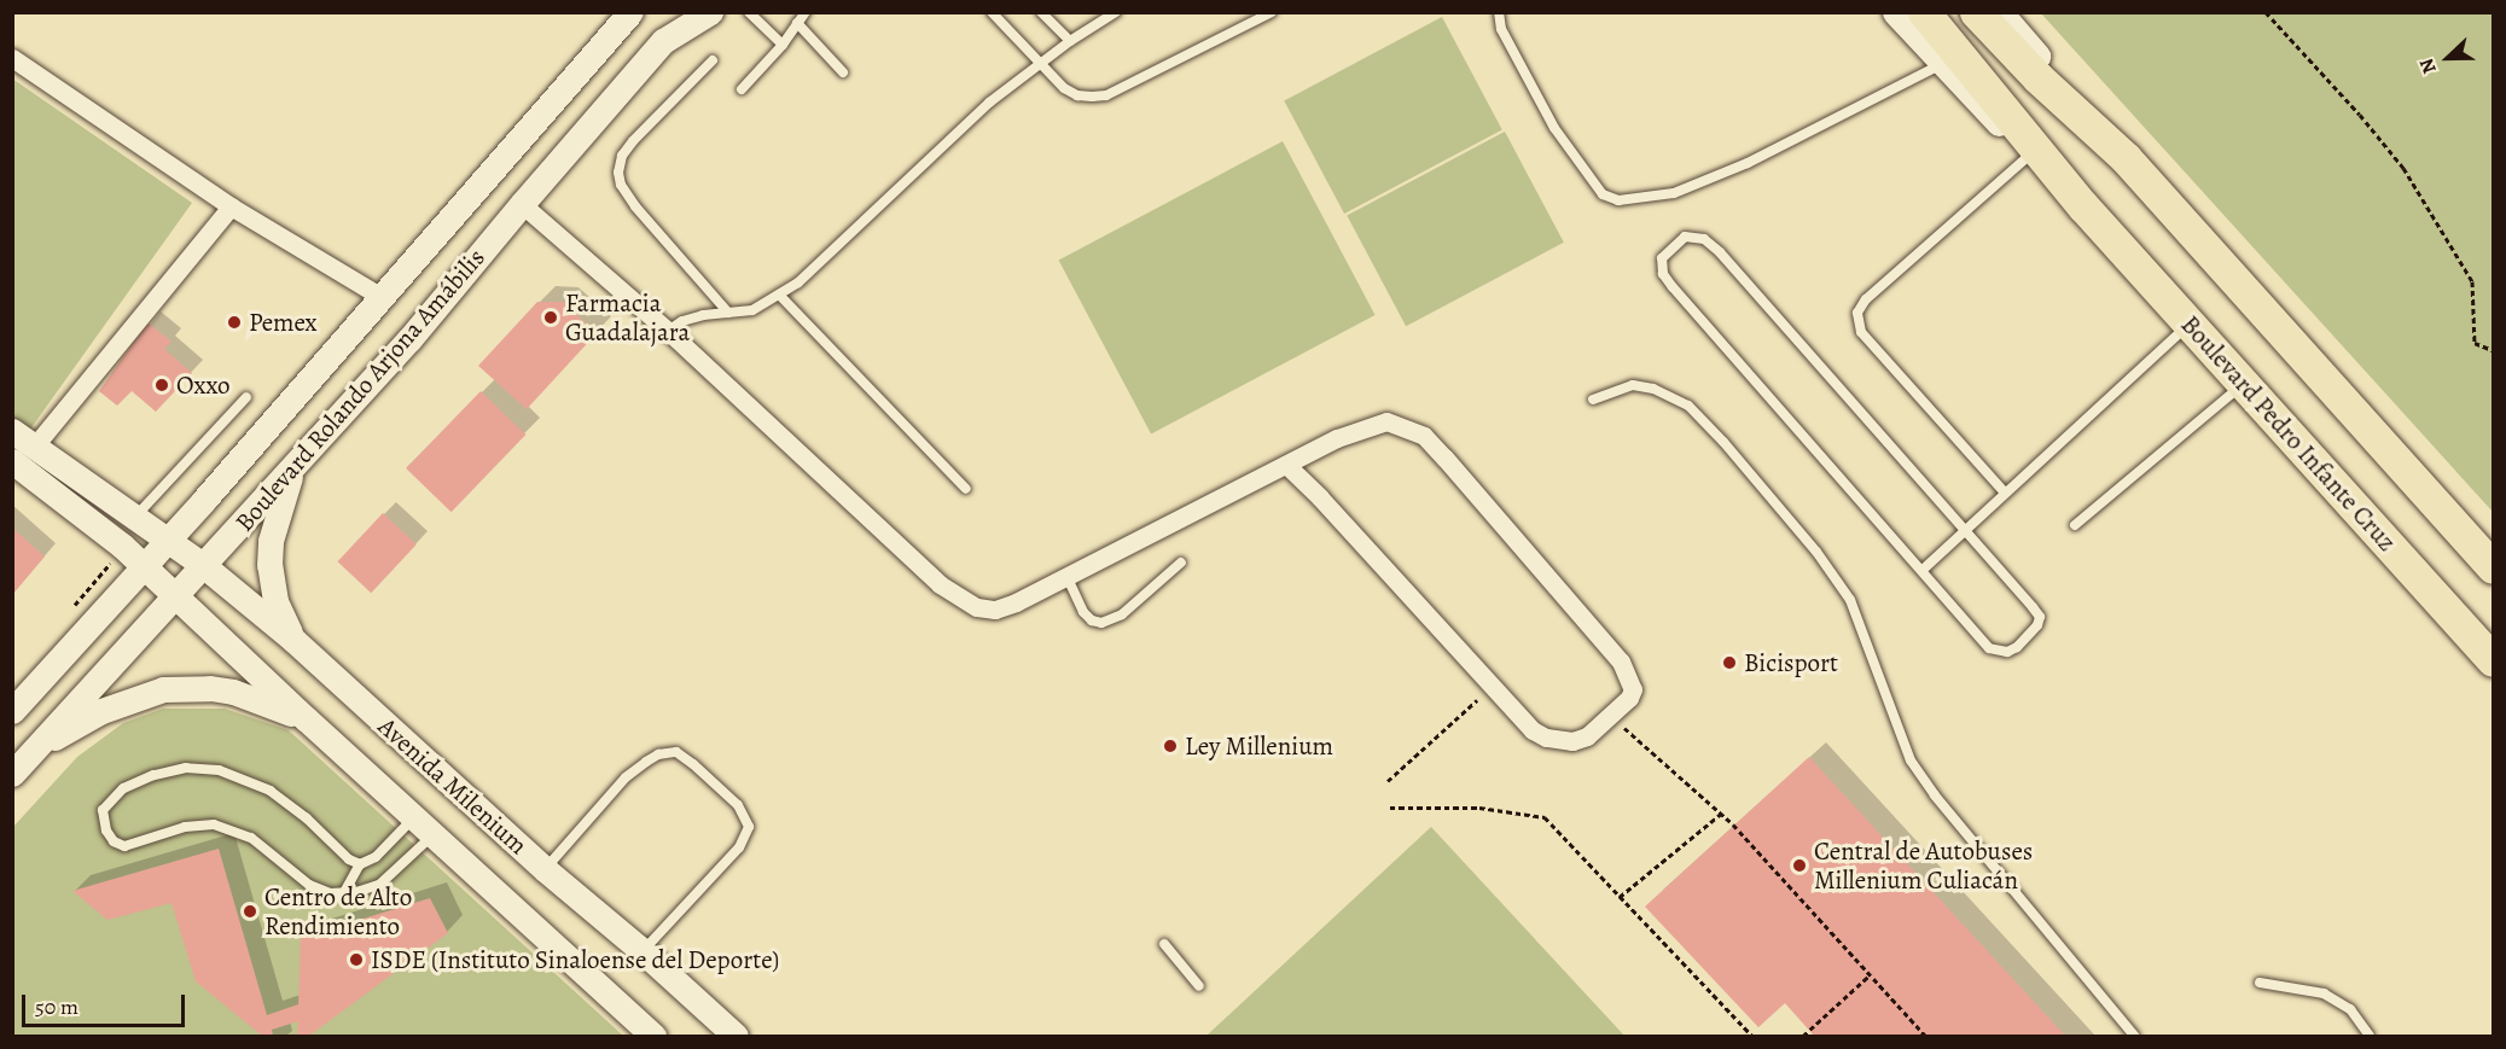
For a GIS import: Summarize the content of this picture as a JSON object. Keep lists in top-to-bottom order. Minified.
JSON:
{"streets":{"highway":["Boulevard Pedro Infante Cruz"],"main road":["Boulevard Rolando Arjona Amábilis","Avenida Milenium"]},"crossings":[["Boulevard Rolando Arjona Amábilis","Avenida Milenium"]],"places":["Farmacia Guadalajara","Pemex","Oxxo","Bicisport","Ley Millenium","Central de Autobuses Millenium Culiacán","Centro de Alto Rendimiento","ISDE (Instituto Sinaloense del Deporte)"],"scale_bar":"50 m","north":"left"}
